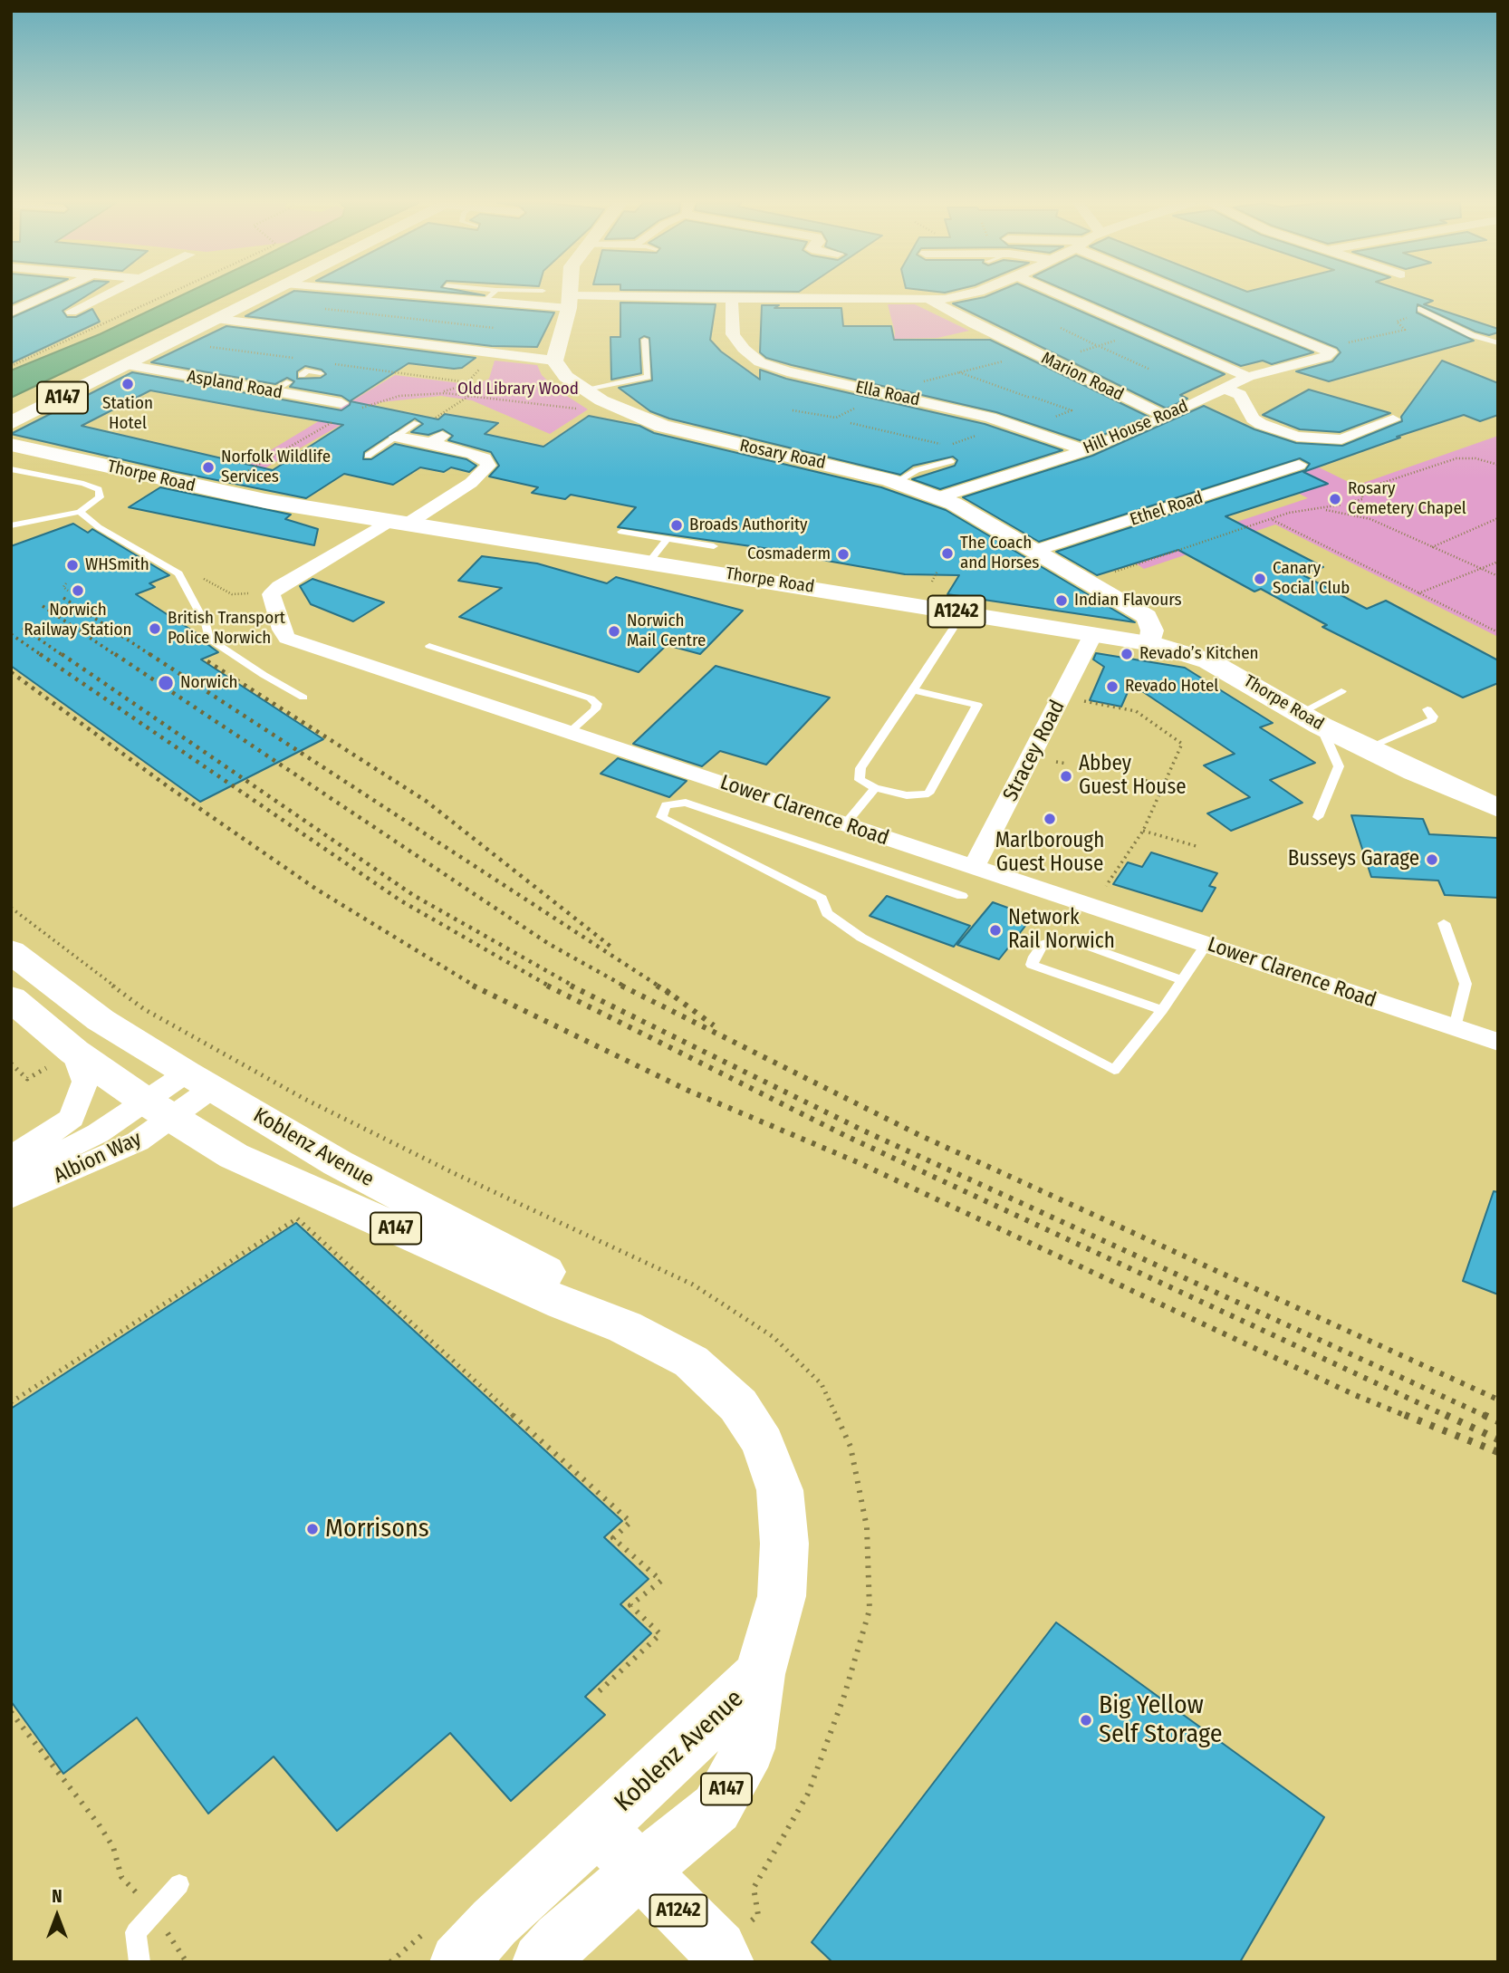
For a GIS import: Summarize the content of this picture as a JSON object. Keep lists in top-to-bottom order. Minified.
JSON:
{"streets":{"main road":["A147","Thorpe Road","A1242","Koblenz Avenue"],"street":["Marion Road","Aspland Road","Ella Road","Hill House Road","Rosary Road","Ethel Road","Stracey Road","Lower Clarence Road","Albion Way"]},"crossings":[["Marion Road","Hill House Road"],["Aspland Road","A147"],["Ella Road","Hill House Road"],["Hill House Road","Rosary Road"],["Rosary Road","Thorpe Road"],["Rosary Road","Ethel Road"],["Thorpe Road","Stracey Road"],["Thorpe Road","Lower Clarence Road"],["A1242","Koblenz Avenue"],["Stracey Road","Lower Clarence Road"],["Koblenz Avenue","Albion Way"]],"parks":["Old Library Wood"],"places":["Station Hotel","Norfolk Wildlife Services","Rosary Cemetery Chapel","Broads Authority","The Coach and Horses","Cosmaderm","WHSmith","Canary Social Club","Norwich Railway Station","Indian Flavours","British Transport Police Norwich","Norwich Mail Centre","Revado’s Kitchen","Norwich","Revado Hotel","Abbey Guest House","Marlborough Guest House","Busseys Garage","Network Rail Norwich","Morrisons","Big Yellow Self Storage"],"north":"top"}
